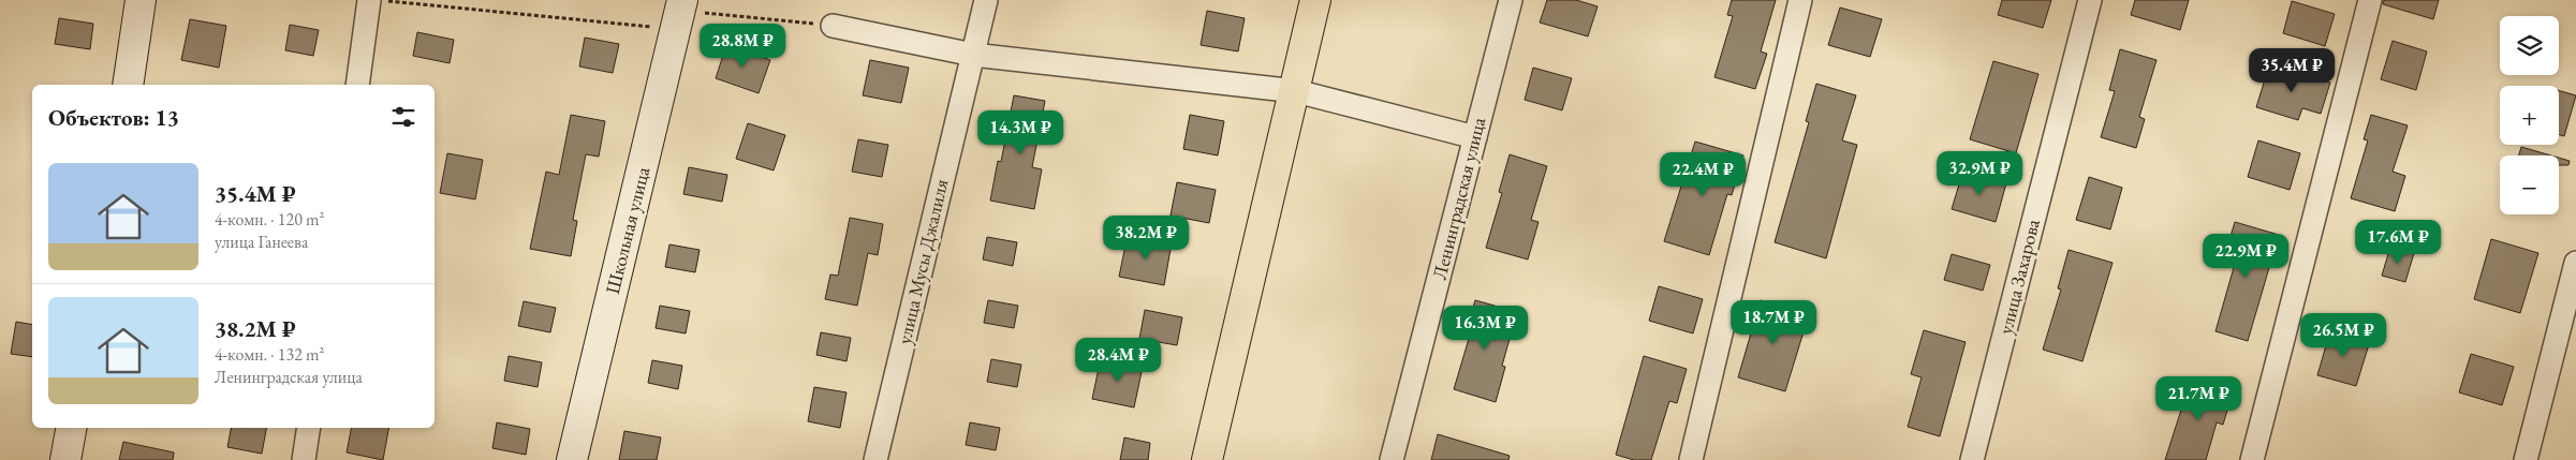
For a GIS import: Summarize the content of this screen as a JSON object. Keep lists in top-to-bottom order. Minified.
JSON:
{"streets":{"street":["Ленинградская улица","Школьная улица","улица Мусы Джалиля","улица Захарова"]},"page":{"map_buttons":["+","−"],"price":["28.8M ₽","35.4M ₽","14.3M ₽","32.9M ₽","22.4M ₽","38.2M ₽","17.6M ₽","22.9M ₽","18.7M ₽","16.3M ₽","26.5M ₽","28.4M ₽","21.7M ₽"],"heading":"Объектов: 13","list":[{"name":"35.4M ₽","note":"4-комн. · 120 m² · улица Ганеева"},{"name":"38.2M ₽","note":"4-комн. · 132 m² · Ленинградская улица"}]}}
